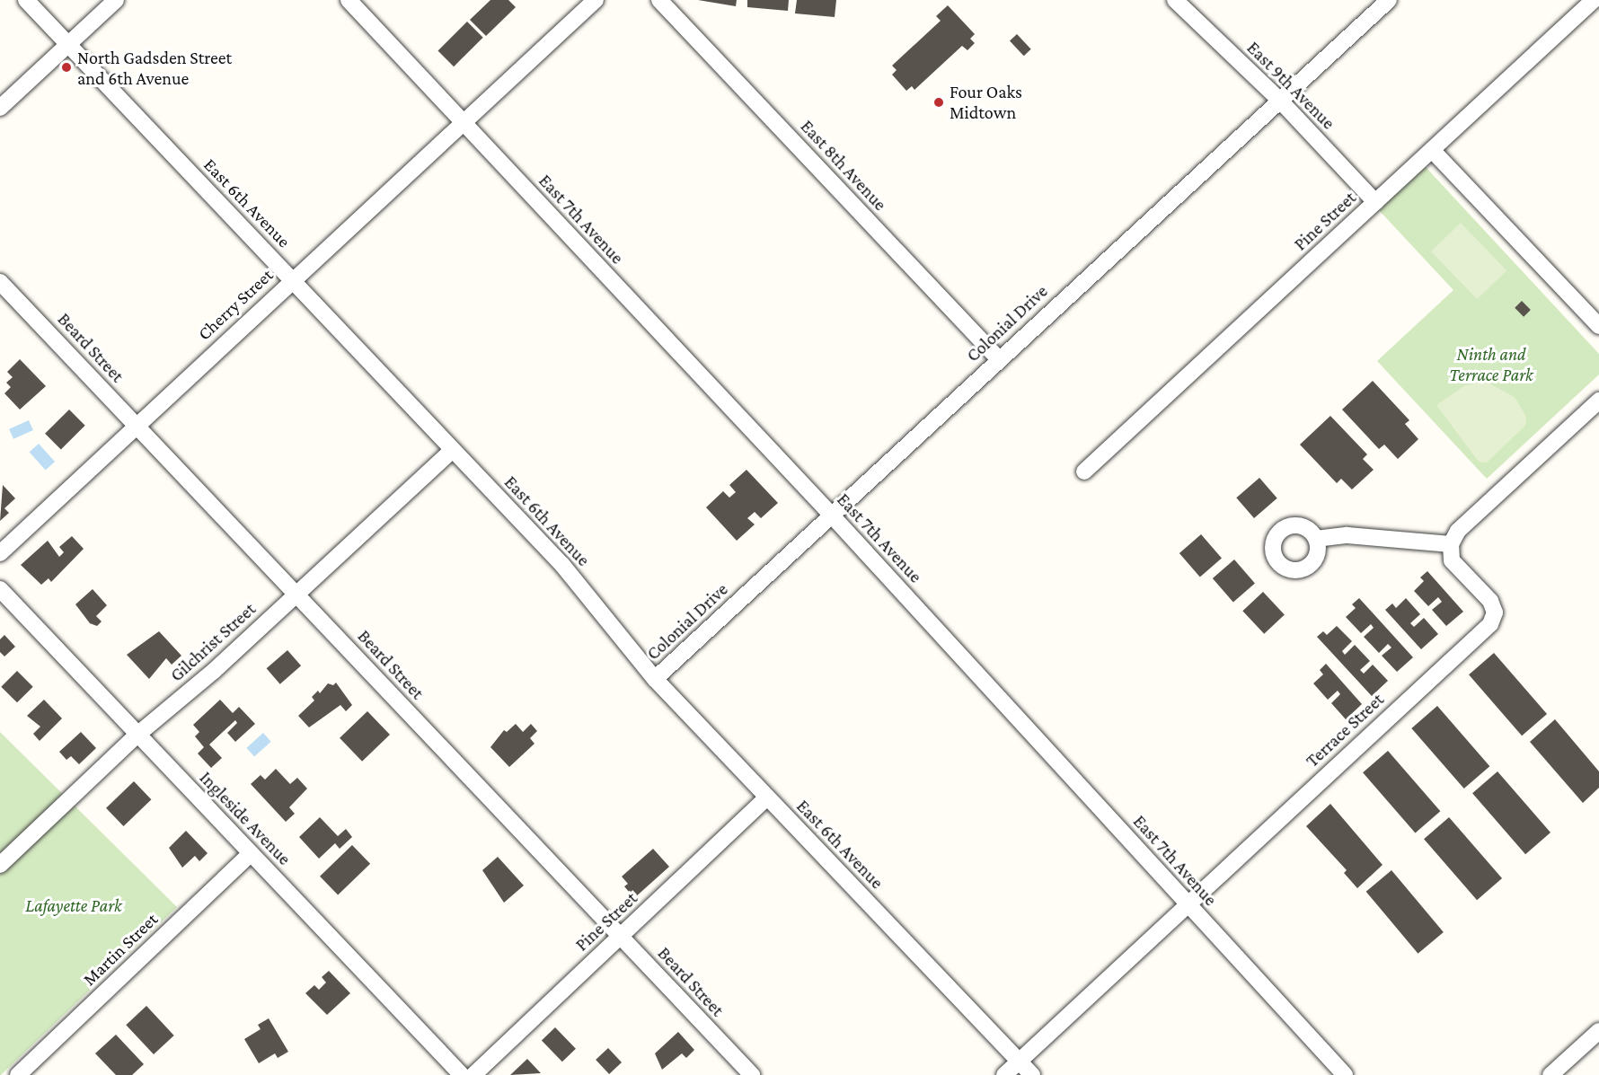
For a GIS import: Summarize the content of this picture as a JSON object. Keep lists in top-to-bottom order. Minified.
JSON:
{"streets":{"street":["East 9th Avenue","East 8th Avenue","East 6th Avenue","East 7th Avenue","Pine Street","Cherry Street","Colonial Drive","Beard Street","Gilchrist Street","Terrace Street","Ingleside Avenue","Martin Street"]},"crossings":[["East 9th Avenue","Pine Street"],["East 9th Avenue","Colonial Drive"],["East 8th Avenue","Colonial Drive"],["East 6th Avenue","Pine Street"],["East 6th Avenue","Cherry Street"],["East 6th Avenue","Colonial Drive"],["East 6th Avenue","Gilchrist Street"],["East 6th Avenue","Terrace Street"],["East 7th Avenue","Cherry Street"],["East 7th Avenue","Colonial Drive"],["East 7th Avenue","Terrace Street"],["Pine Street","Beard Street"],["Cherry Street","Beard Street"],["Beard Street","Gilchrist Street"],["Gilchrist Street","Ingleside Avenue"],["Ingleside Avenue","Martin Street"]],"parks":["Ninth and Terrace Park","Lafayette Park"],"places":["North Gadsden Street and 6th Avenue","Four Oaks Midtown"]}
